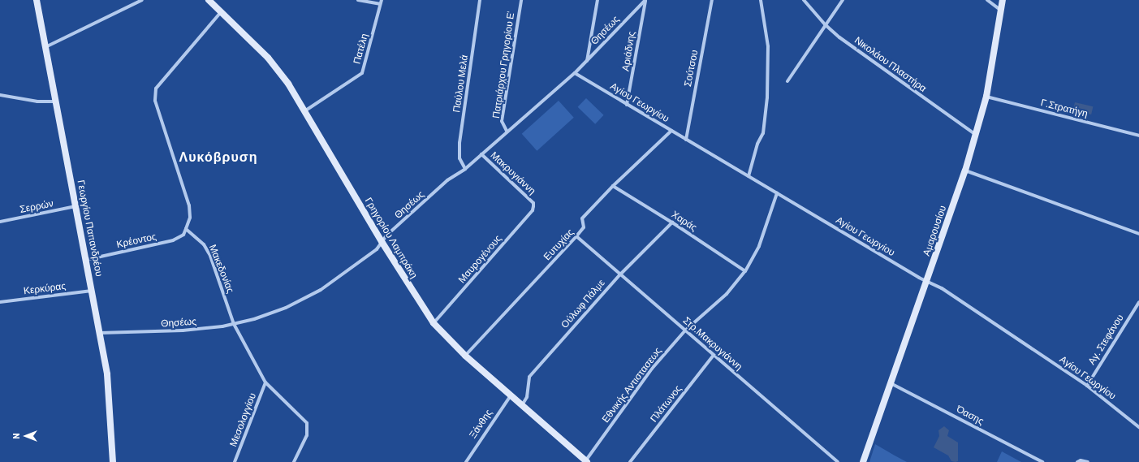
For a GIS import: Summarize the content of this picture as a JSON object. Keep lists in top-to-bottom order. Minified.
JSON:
{"streets":{"main road":["Γεωργίου Παπανδρέου","Αμαρουσίου","Γρηγορίου Λαμπράκη"],"street":["Θησέως","Πατέλη","Αριάδνης","Νικολάου Πλαστήρα","Πατριάρχου Γρηγορίου Ε'","Σούτσου","Παύλου Μελά","Αγίου Γεωργίου","Γ.Στρατήγη","Μακρυγιάννη","Σερρών","Χαράς","Κρέοντος","Ευτυχίας","Μαυρογένους","Μακεδονίας","Κερκύρας","Ούλωφ Πάλμε","Αγ. Στεφάνου","Στρ.Μακρυγιάννη","Εθνικής Αντιστασεως","Πλάτωνος","Όασης","Μεσολογγίου","Ξάνθης"]},"crossings":[["Θησέως","Αριάδνης"],["Θησέως","Πατριάρχου Γρηγορίου Ε'"],["Θησέως","Παύλου Μελά"],["Θησέως","Αγίου Γεωργίου"],["Θησέως","Μακρυγιάννη"],["Θησέως","Γεωργίου Παπανδρέου"],["Θησέως","Γρηγορίου Λαμπράκη"],["Θησέως","Μακεδονίας"],["Πατέλη","Γρηγορίου Λαμπράκη"],["Αριάδνης","Αγίου Γεωργίου"],["Νικολάου Πλαστήρα","Αμαρουσίου"],["Σούτσου","Αγίου Γεωργίου"],["Αγίου Γεωργίου","Αμαρουσίου"],["Αγίου Γεωργίου","Ευτυχίας"],["Αγίου Γεωργίου","Αγ. Στεφάνου"],["Αγίου Γεωργίου","Εθνικής Αντιστασεως"],["Γ.Στρατήγη","Αμαρουσίου"],["Μακρυγιάννη","Μαυρογένους"],["Σερρών","Γεωργίου Παπανδρέου"],["Χαράς","Ευτυχίας"],["Χαράς","Ούλωφ Πάλμε"],["Χαράς","Εθνικής Αντιστασεως"],["Γεωργίου Παπανδρέου","Κρέοντος"],["Γεωργίου Παπανδρέου","Κερκύρας"],["Αμαρουσίου","Όασης"],["Γρηγορίου Λαμπράκη","Ευτυχίας"],["Γρηγορίου Λαμπράκη","Μαυρογένους"],["Γρηγορίου Λαμπράκη","Ούλωφ Πάλμε"],["Γρηγορίου Λαμπράκη","Εθνικής Αντιστασεως"],["Γρηγορίου Λαμπράκη","Ξάνθης"],["Κρέοντος","Μακεδονίας"],["Ευτυχίας","Στρ.Μακρυγιάννη"],["Μακεδονίας","Μεσολογγίου"],["Ούλωφ Πάλμε","Στρ.Μακρυγιάννη"],["Στρ.Μακρυγιάννη","Εθνικής Αντιστασεως"],["Στρ.Μακρυγιάννη","Πλάτωνος"]],"districts":["Λυκόβρυση"],"north":"left"}
